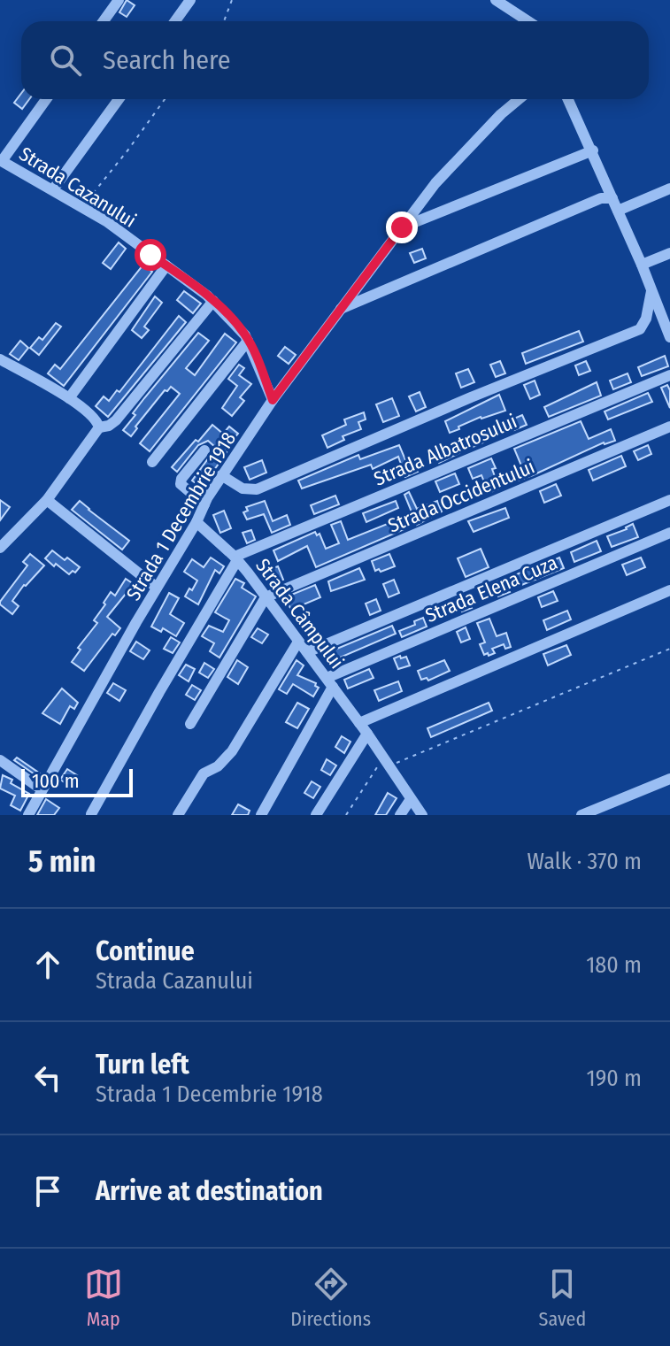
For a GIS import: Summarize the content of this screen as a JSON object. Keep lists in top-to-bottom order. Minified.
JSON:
{"streets":{"street":["Strada Cazanului","Strada Albatrosului","Strada Occidentului","Strada 1 Decembrie 1918","Strada Elena Cuza","Strada Câmpului"]},"crossings":[["Strada Cazanului","Strada 1 Decembrie 1918"],["Strada Albatrosului","Strada Câmpului"],["Strada Occidentului","Strada Câmpului"],["Strada 1 Decembrie 1918","Strada Câmpului"],["Strada Elena Cuza","Strada Câmpului"]],"scale_bar":"100 m","page":{"search":"Search here","scale":"100 m","heading":["5 min","Walk · 370 m"],"list":[["Continue","Strada Cazanului","180 m"],["Turn left","Strada 1 Decembrie 1918","190 m"],"Arrive at destination"],"nav":["Map","Directions","Saved"]}}
